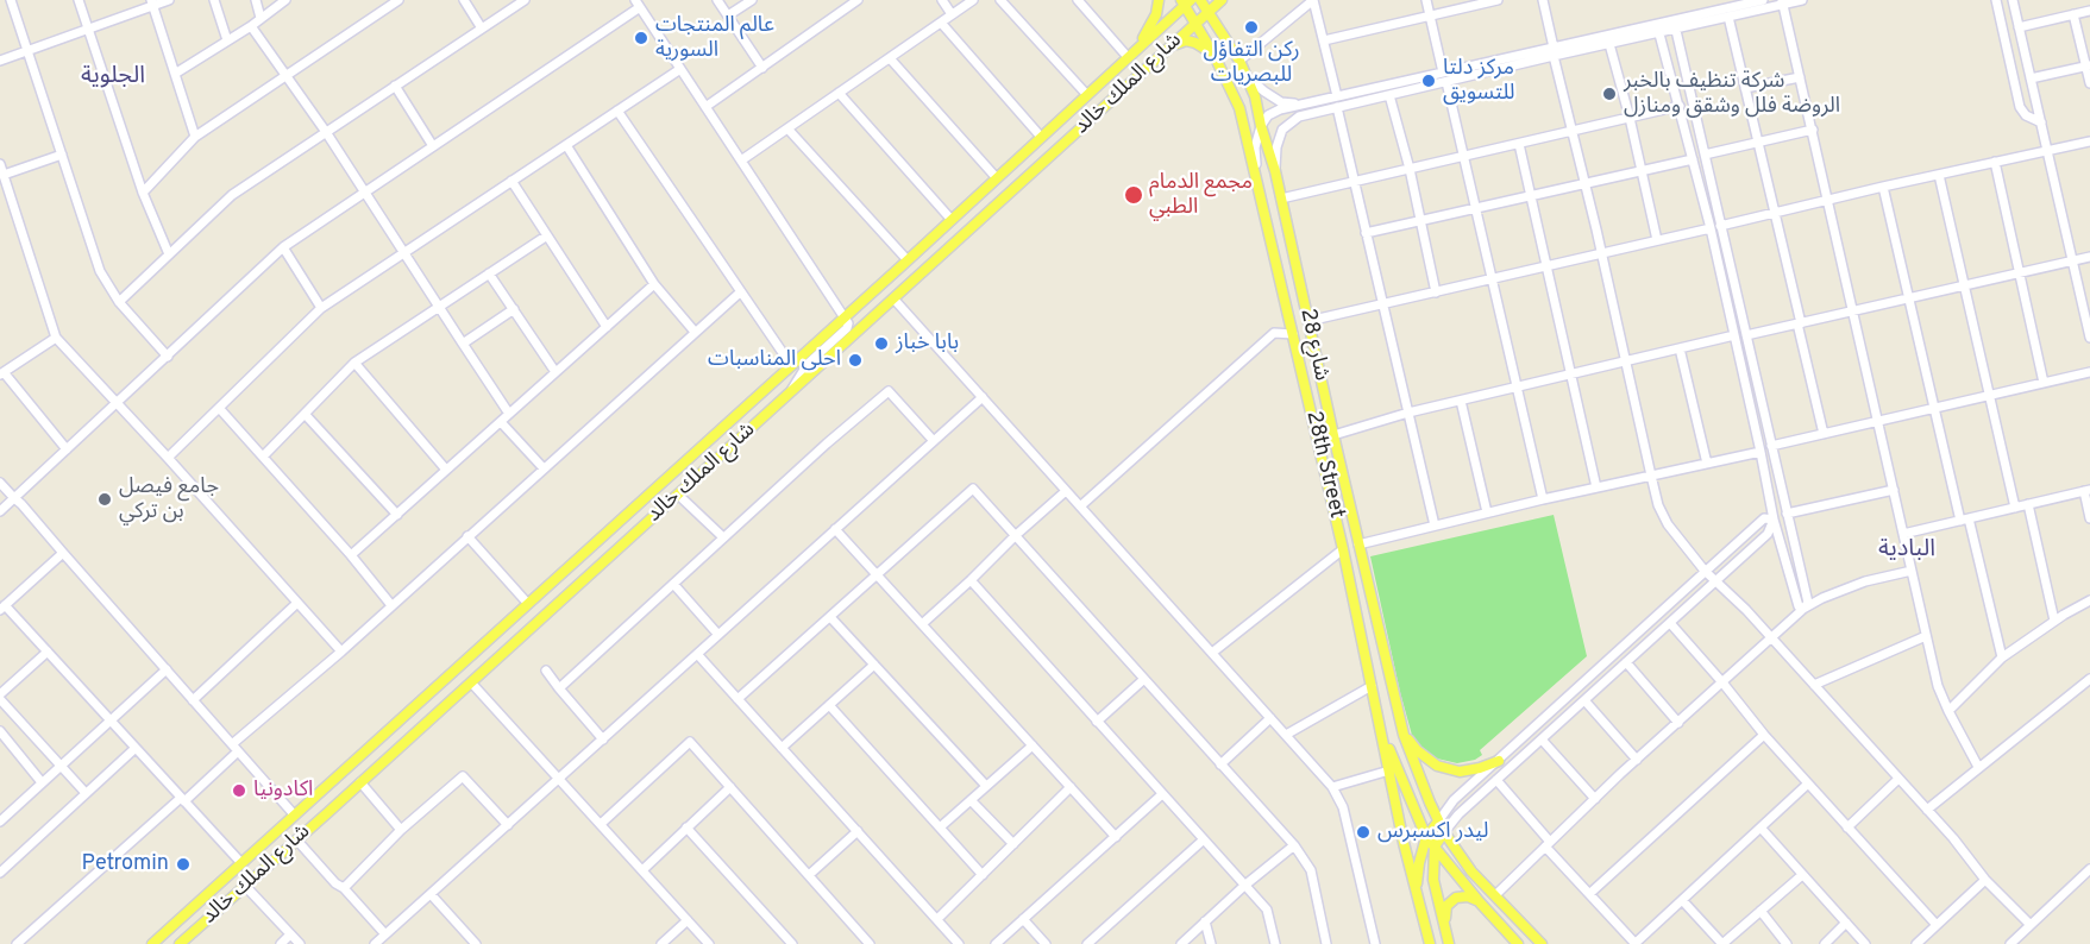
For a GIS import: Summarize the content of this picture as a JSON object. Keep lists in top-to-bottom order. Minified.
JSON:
{"streets":{"main road":["شارع الملك خالد","شارع 28","28th Street"]},"crossings":[["شارع الملك خالد","شارع 28"],["شارع الملك خالد","28th Street"]],"districts":["الجلوية","البادية"],"places":["ركن التفاؤل للبصريات","عالم المنتجات السورية","مركز دلتا للتسويق","شركة تنظيف بالخبر الروضة فلل وشقق ومنازل","مجمع الدمام الطبي","بابا خباز","احلى المناسبات","جامع فيصل بن تركي","اكادونيا","ليدر اكسبرس","Petromin"]}
